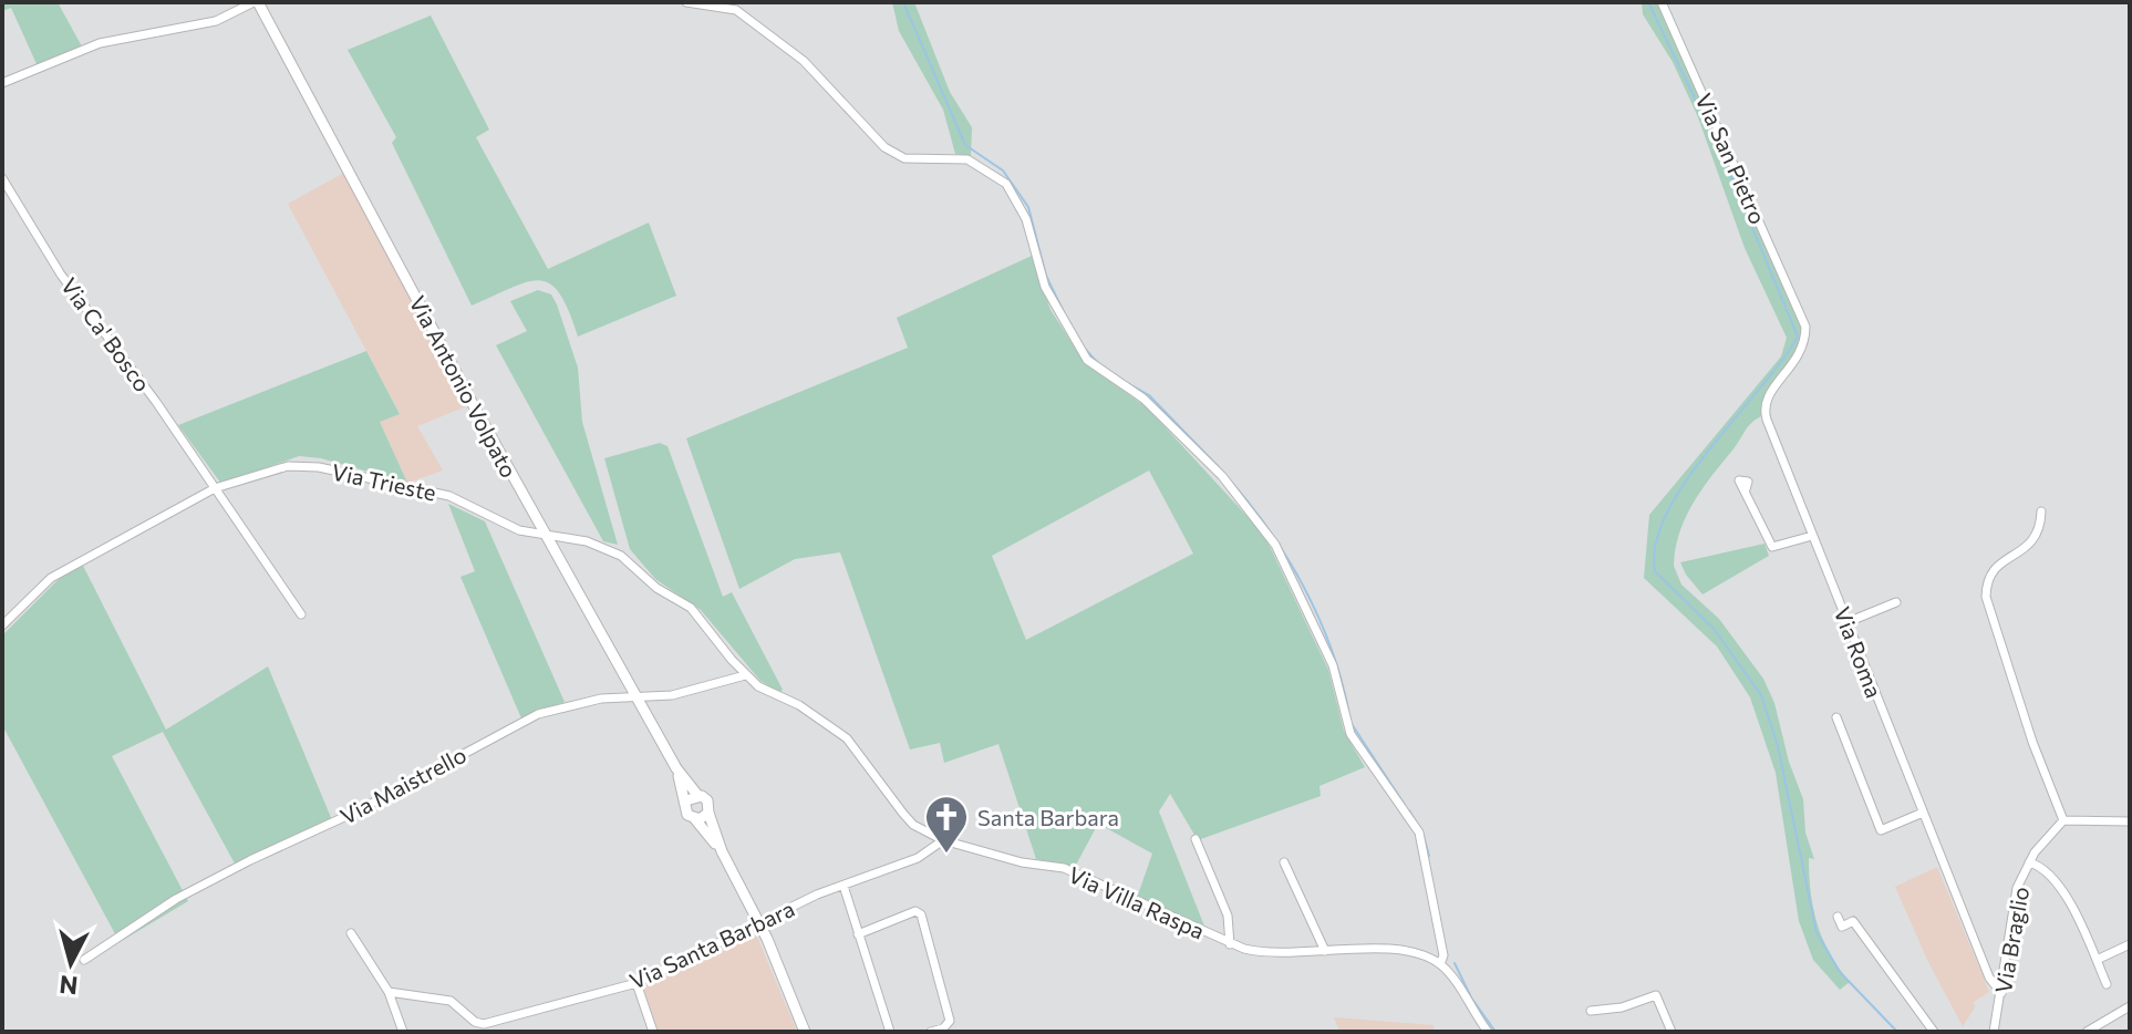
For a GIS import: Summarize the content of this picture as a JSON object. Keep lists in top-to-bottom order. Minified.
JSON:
{"streets":{"street":["Via San Pietro","Via Ca' Bosco","Via Antonio Volpato","Via Trieste","Via Roma","Via Maistrello","Via Villa Raspa","Via Braglio","Via Santa Barbara"]},"crossings":[["Via San Pietro","Via Roma"],["Via Ca' Bosco","Via Trieste"],["Via Antonio Volpato","Via Trieste"],["Via Antonio Volpato","Via Maistrello"],["Via Antonio Volpato","Via Villa Raspa"],["Via Trieste","Via Villa Raspa"],["Via Roma","Via Braglio"],["Via Maistrello","Via Villa Raspa"],["Via Villa Raspa","Via Santa Barbara"]],"places":{"church":["Santa Barbara"]},"north":"bottom"}
